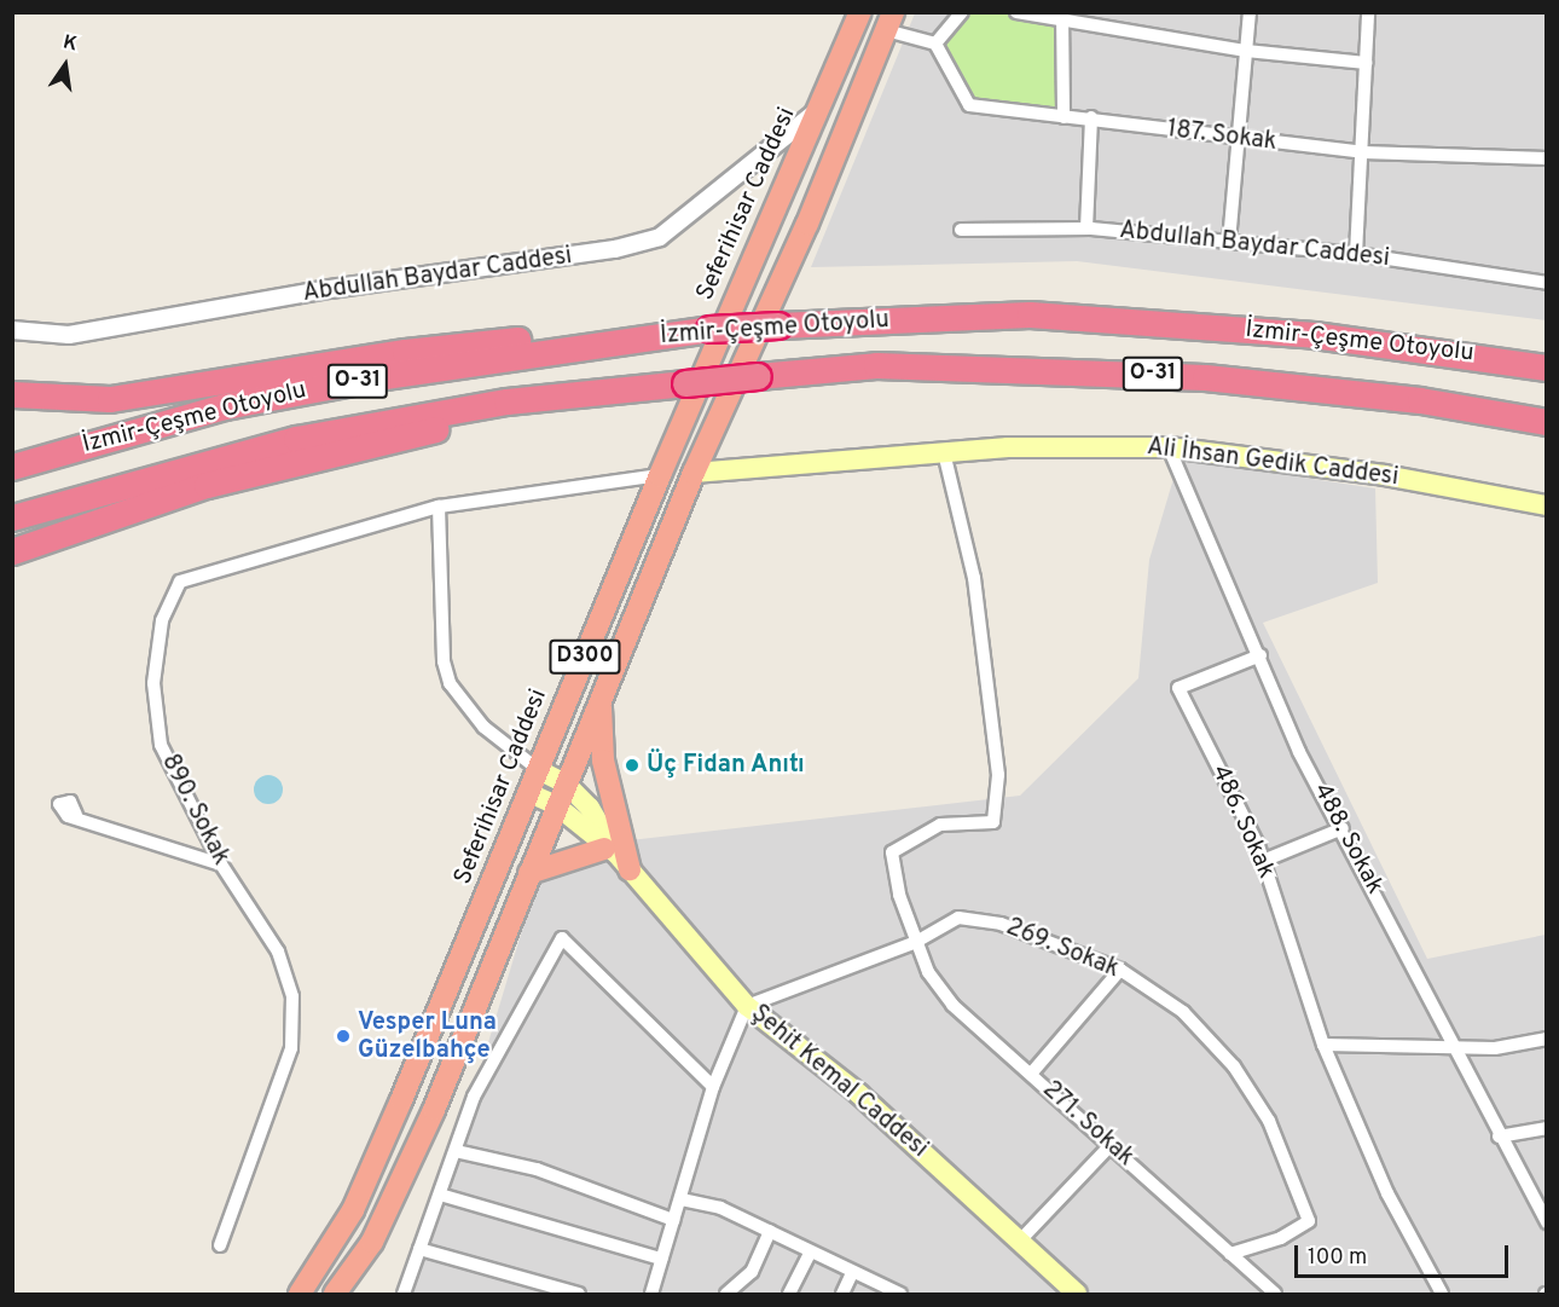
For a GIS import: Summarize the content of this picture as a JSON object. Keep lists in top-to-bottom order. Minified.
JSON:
{"streets":{"highway":["Seferihisar Caddesi","İzmir-Çeşme Otoyolu","O-31","D300"],"main road":["Ali İhsan Gedik Caddesi","Şehit Kemal Caddesi"],"street":["187. Sokak","Abdullah Baydar Caddesi","890. Sokak","486. Sokak","488. Sokak","269. Sokak","271. Sokak"]},"crossings":[["Seferihisar Caddesi","Abdullah Baydar Caddesi"],["Seferihisar Caddesi","890. Sokak"],["Seferihisar Caddesi","Şehit Kemal Caddesi"],["Ali İhsan Gedik Caddesi","D300"],["Ali İhsan Gedik Caddesi","488. Sokak"],["Ali İhsan Gedik Caddesi","271. Sokak"],["D300","Şehit Kemal Caddesi"],["486. Sokak","488. Sokak"],["269. Sokak","Şehit Kemal Caddesi"],["269. Sokak","271. Sokak"]],"places":["Üç Fidan Anıtı","Vesper Luna Güzelbahçe"],"scale_bar":"100 m","north":"top"}
